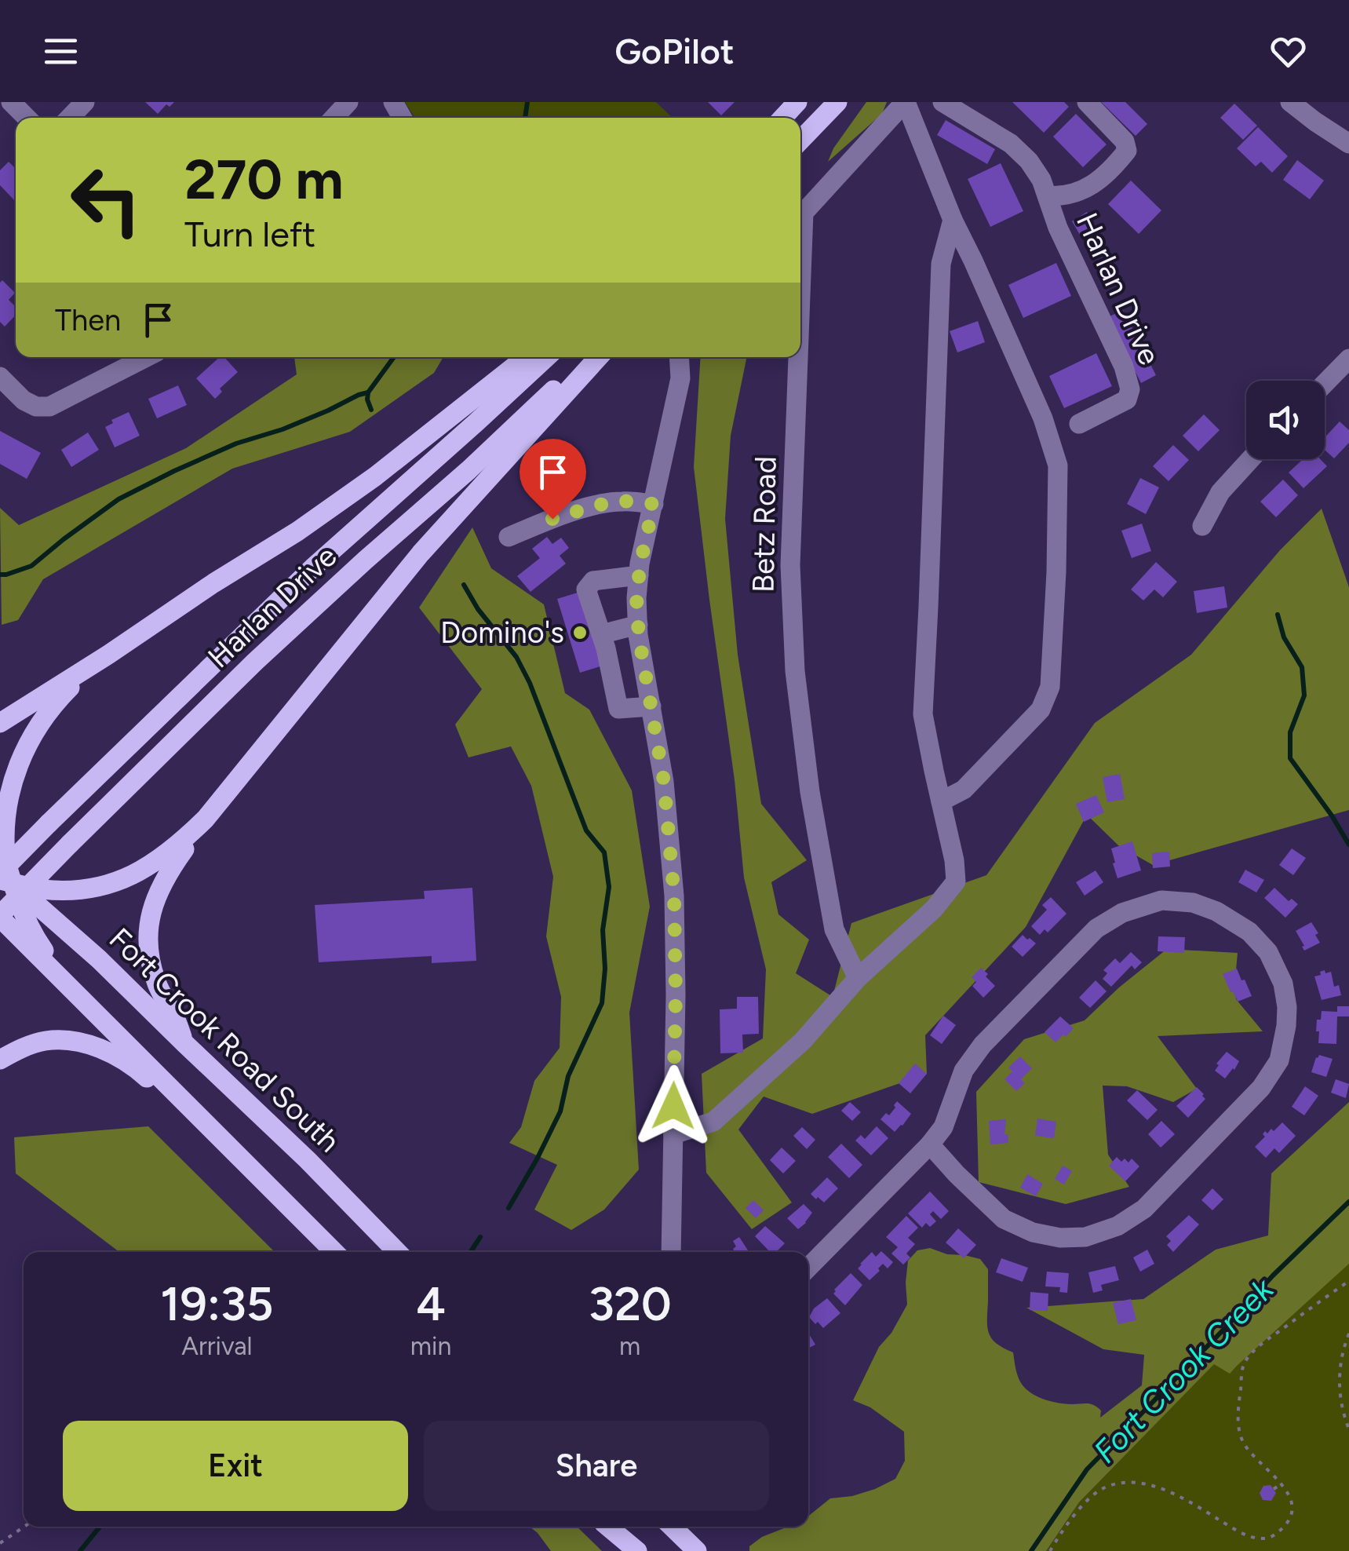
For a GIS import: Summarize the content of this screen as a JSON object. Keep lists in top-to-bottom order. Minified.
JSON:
{"streets":{"main road":["Harlan Drive","Fort Crook Road South"],"street":["Betz Road"]},"crossings":[["Harlan Drive","Fort Crook Road South"]],"water":["Fort Crook Creek"],"places":["Domino's"],"page":{"header":"GoPilot","turn":["270 m","Turn left"],"then":"Then","eta":["19:35","Arrival","4","min","320","m"],"buttons":["Exit","Share"]}}
